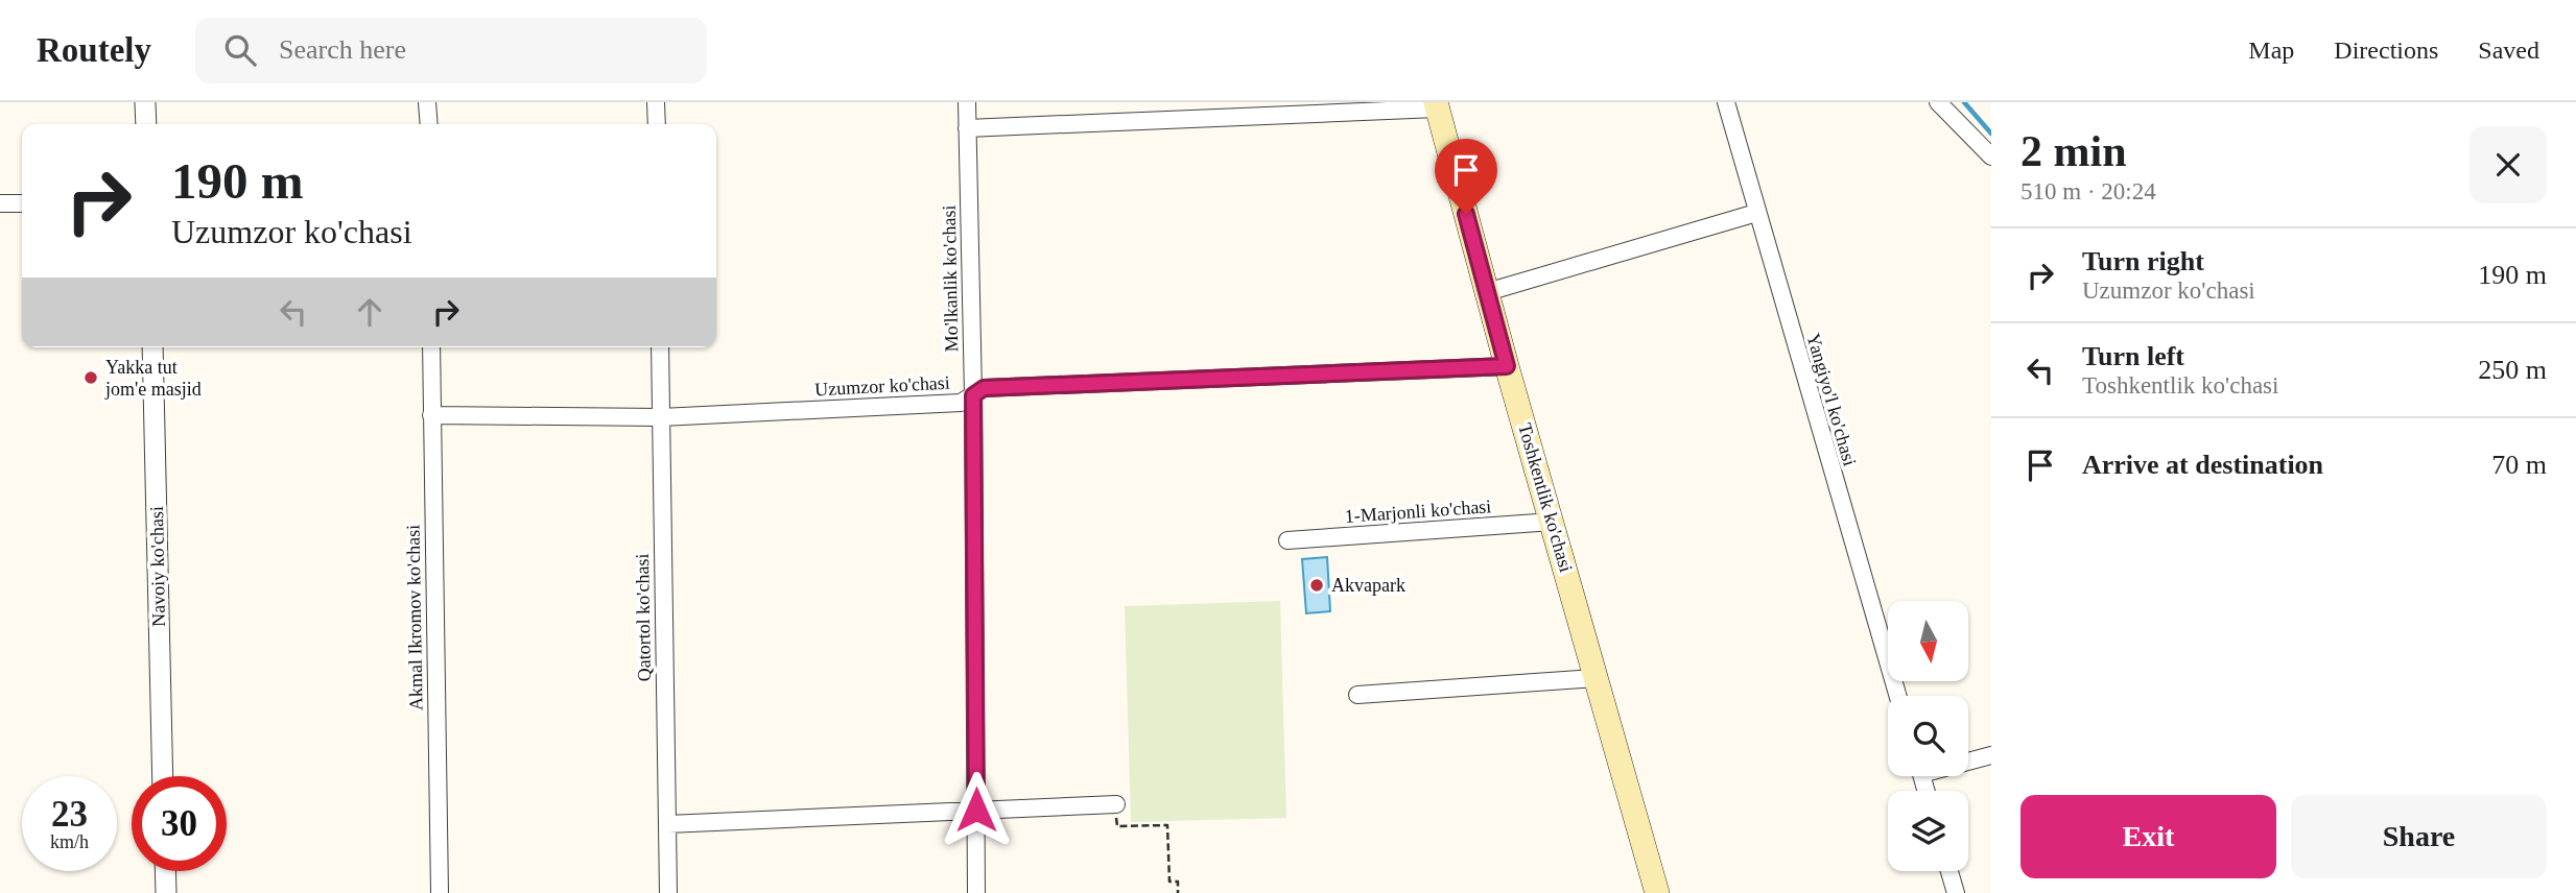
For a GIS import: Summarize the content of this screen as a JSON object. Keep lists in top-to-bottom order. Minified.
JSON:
{"streets":{"main road":["Toshkentlik ko'chasi"],"street":["Mo'lkanlik ko'chasi","Uzumzor ko'chasi","Yangiyo'l ko'chasi","1-Marjonli ko'chasi","Navoiy ko'chasi","Akmal Ikromov ko'chasi","Qatortol ko'chasi"]},"crossings":[["Mo'lkanlik ko'chasi","Uzumzor ko'chasi"],["Uzumzor ko'chasi","Toshkentlik ko'chasi"],["Uzumzor ko'chasi","Akmal Ikromov ko'chasi"],["Uzumzor ko'chasi","Qatortol ko'chasi"],["Toshkentlik ko'chasi","1-Marjonli ko'chasi"]],"places":["Yakka tut jom'e masjid","Akvapark"],"north":"bottom","page":{"header":"Routely","search":"Search here","nav":["Map","Directions","Saved"],"heading":["2 min","510 m · 20:24"],"turn":["190 m","Uzumzor ko'chasi"],"list":[{"name":"Turn right","note":"Uzumzor ko'chasi","value":"190 m"},{"name":"Turn left","note":"Toshkentlik ko'chasi","value":"250 m"},{"name":"Arrive at destination","value":"70 m"}],"speed":"23 km/h","limit":"30","buttons":["Exit","Share"]}}
